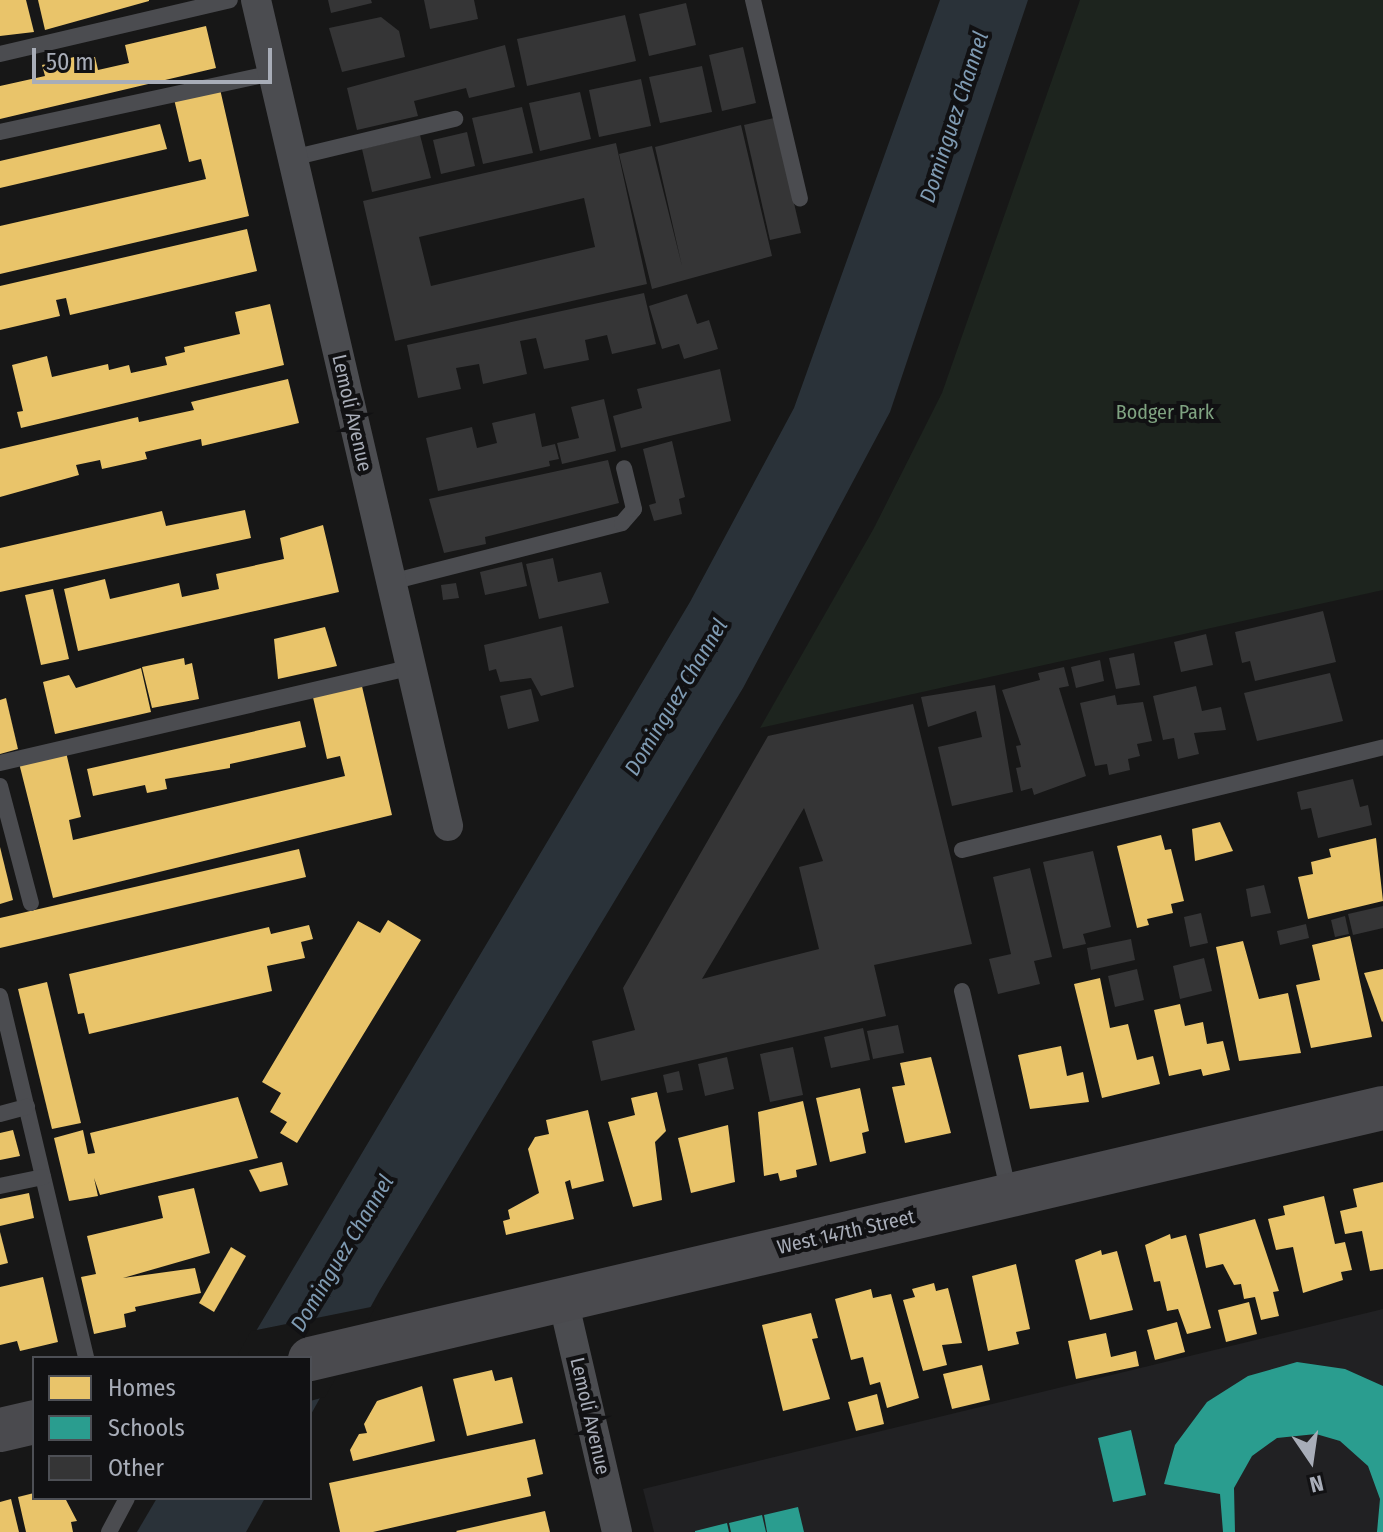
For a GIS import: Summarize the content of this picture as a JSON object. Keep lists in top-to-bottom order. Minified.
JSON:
{"streets":{"street":["Lemoli Avenue","West 147th Street"]},"crossings":[["Lemoli Avenue","West 147th Street"]],"water":["Dominguez Channel"],"parks":["Bodger Park"],"legend":["Homes","Schools","Other"],"scale_bar":"50 m","north":"bottom"}
